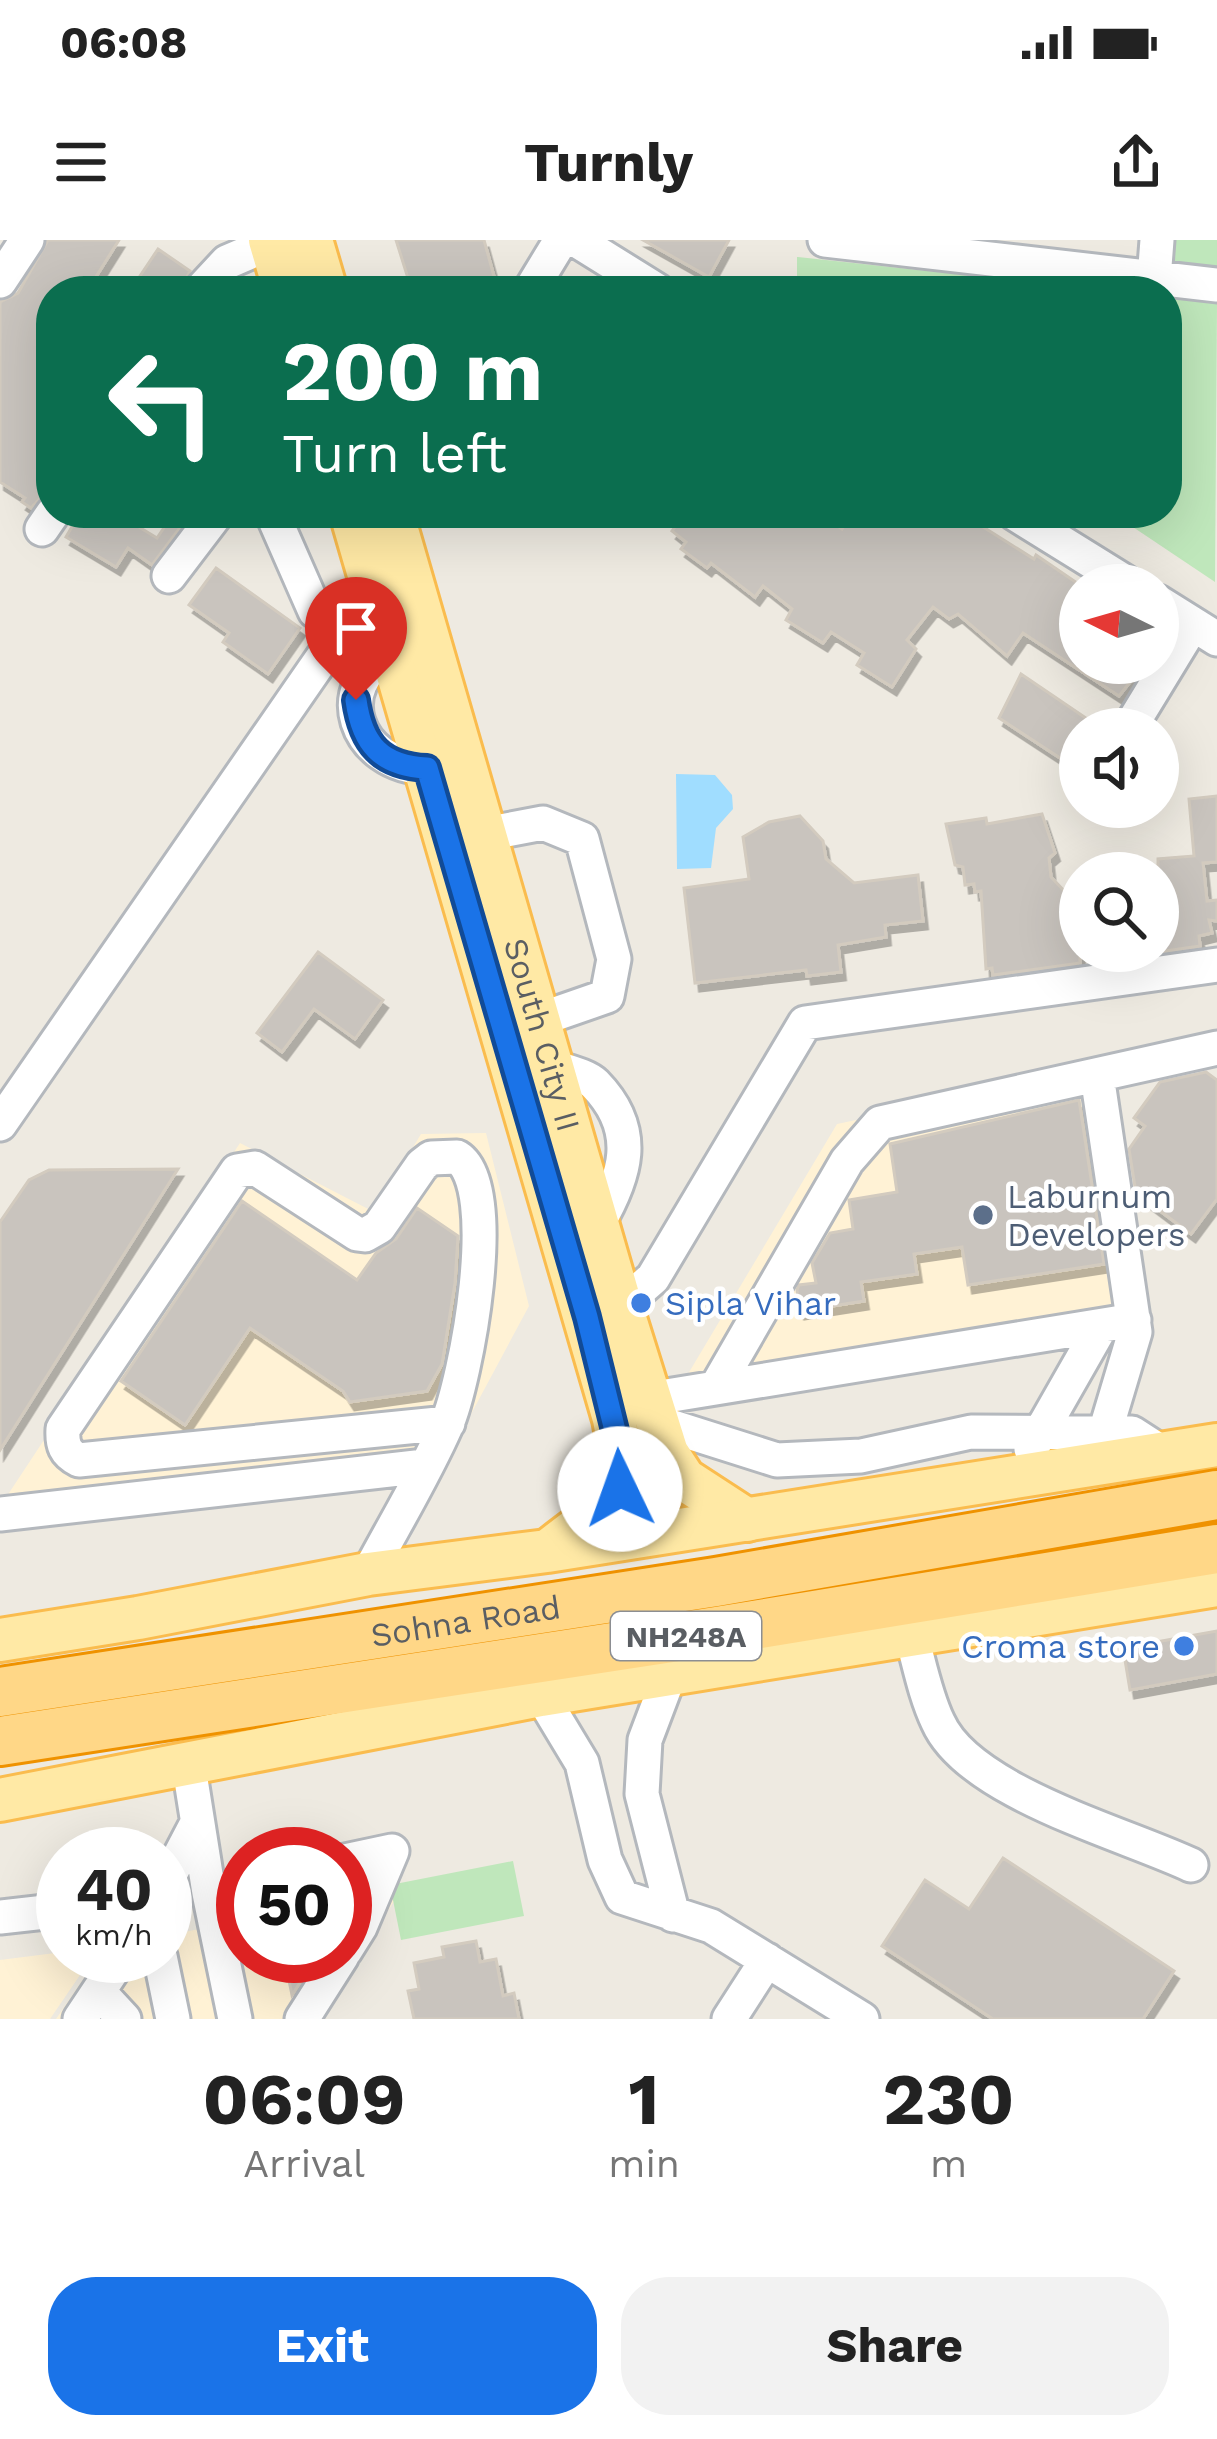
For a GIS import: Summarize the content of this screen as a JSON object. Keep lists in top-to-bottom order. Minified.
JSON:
{"streets":{"highway":["Sohna Road","NH248A"],"main road":["South City II"]},"places":["Laburnum Developers","Sipla Vihar","Croma store"],"north":"left","page":{"status":"06:08","header":"Turnly","turn":["200 m","Turn left"],"speed":"40 km/h","limit":"50","eta":["06:09","Arrival","1","min","230","m"],"buttons":["Exit","Share"]}}
